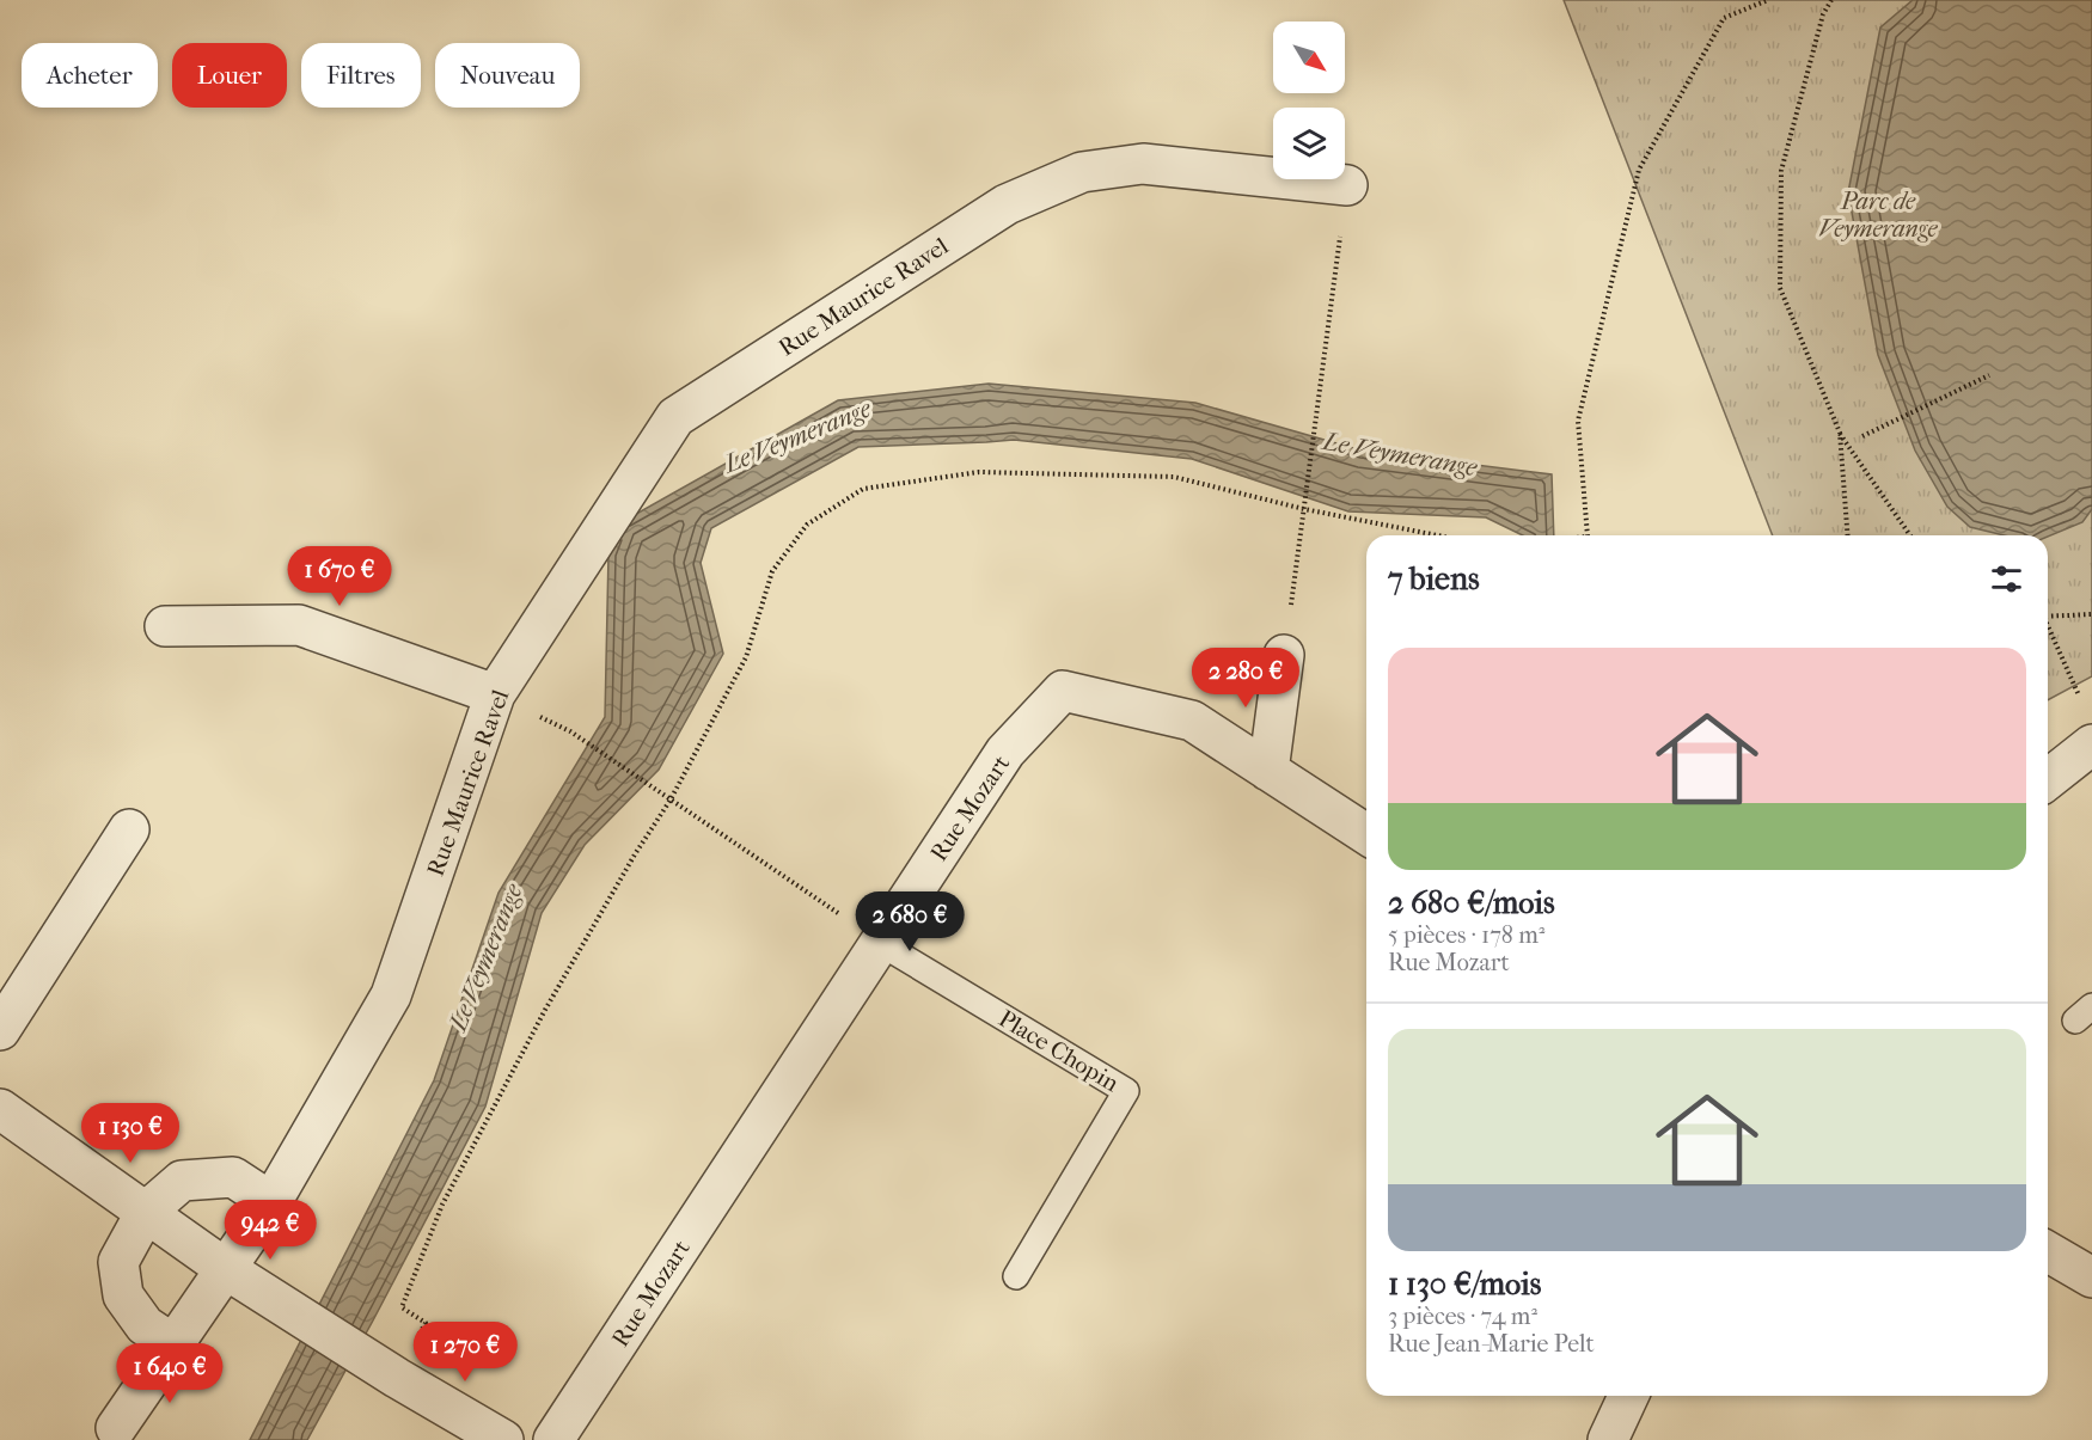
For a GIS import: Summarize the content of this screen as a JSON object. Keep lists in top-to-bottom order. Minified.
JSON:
{"streets":{"street":["Rue Maurice Ravel","Rue Mozart"],"lane":["Place Chopin"]},"crossings":[["Rue Mozart","Place Chopin"]],"water":["Le Veymerange"],"parks":["Parc de Veymerange"],"north":"bottom right","page":{"chip":["Acheter","Louer","Filtres","Nouveau"],"heading":"7 biens","price":["1 670 €","2 280 €","2 680 €","1 130 €","942 €","1 270 €","1 640 €"],"list":[{"name":"2 680 €/mois","note":"5 pièces · 178 m² · Rue Mozart"},{"name":"1 130 €/mois","note":"3 pièces · 74 m² · Rue Jean-Marie Pelt"}]}}
